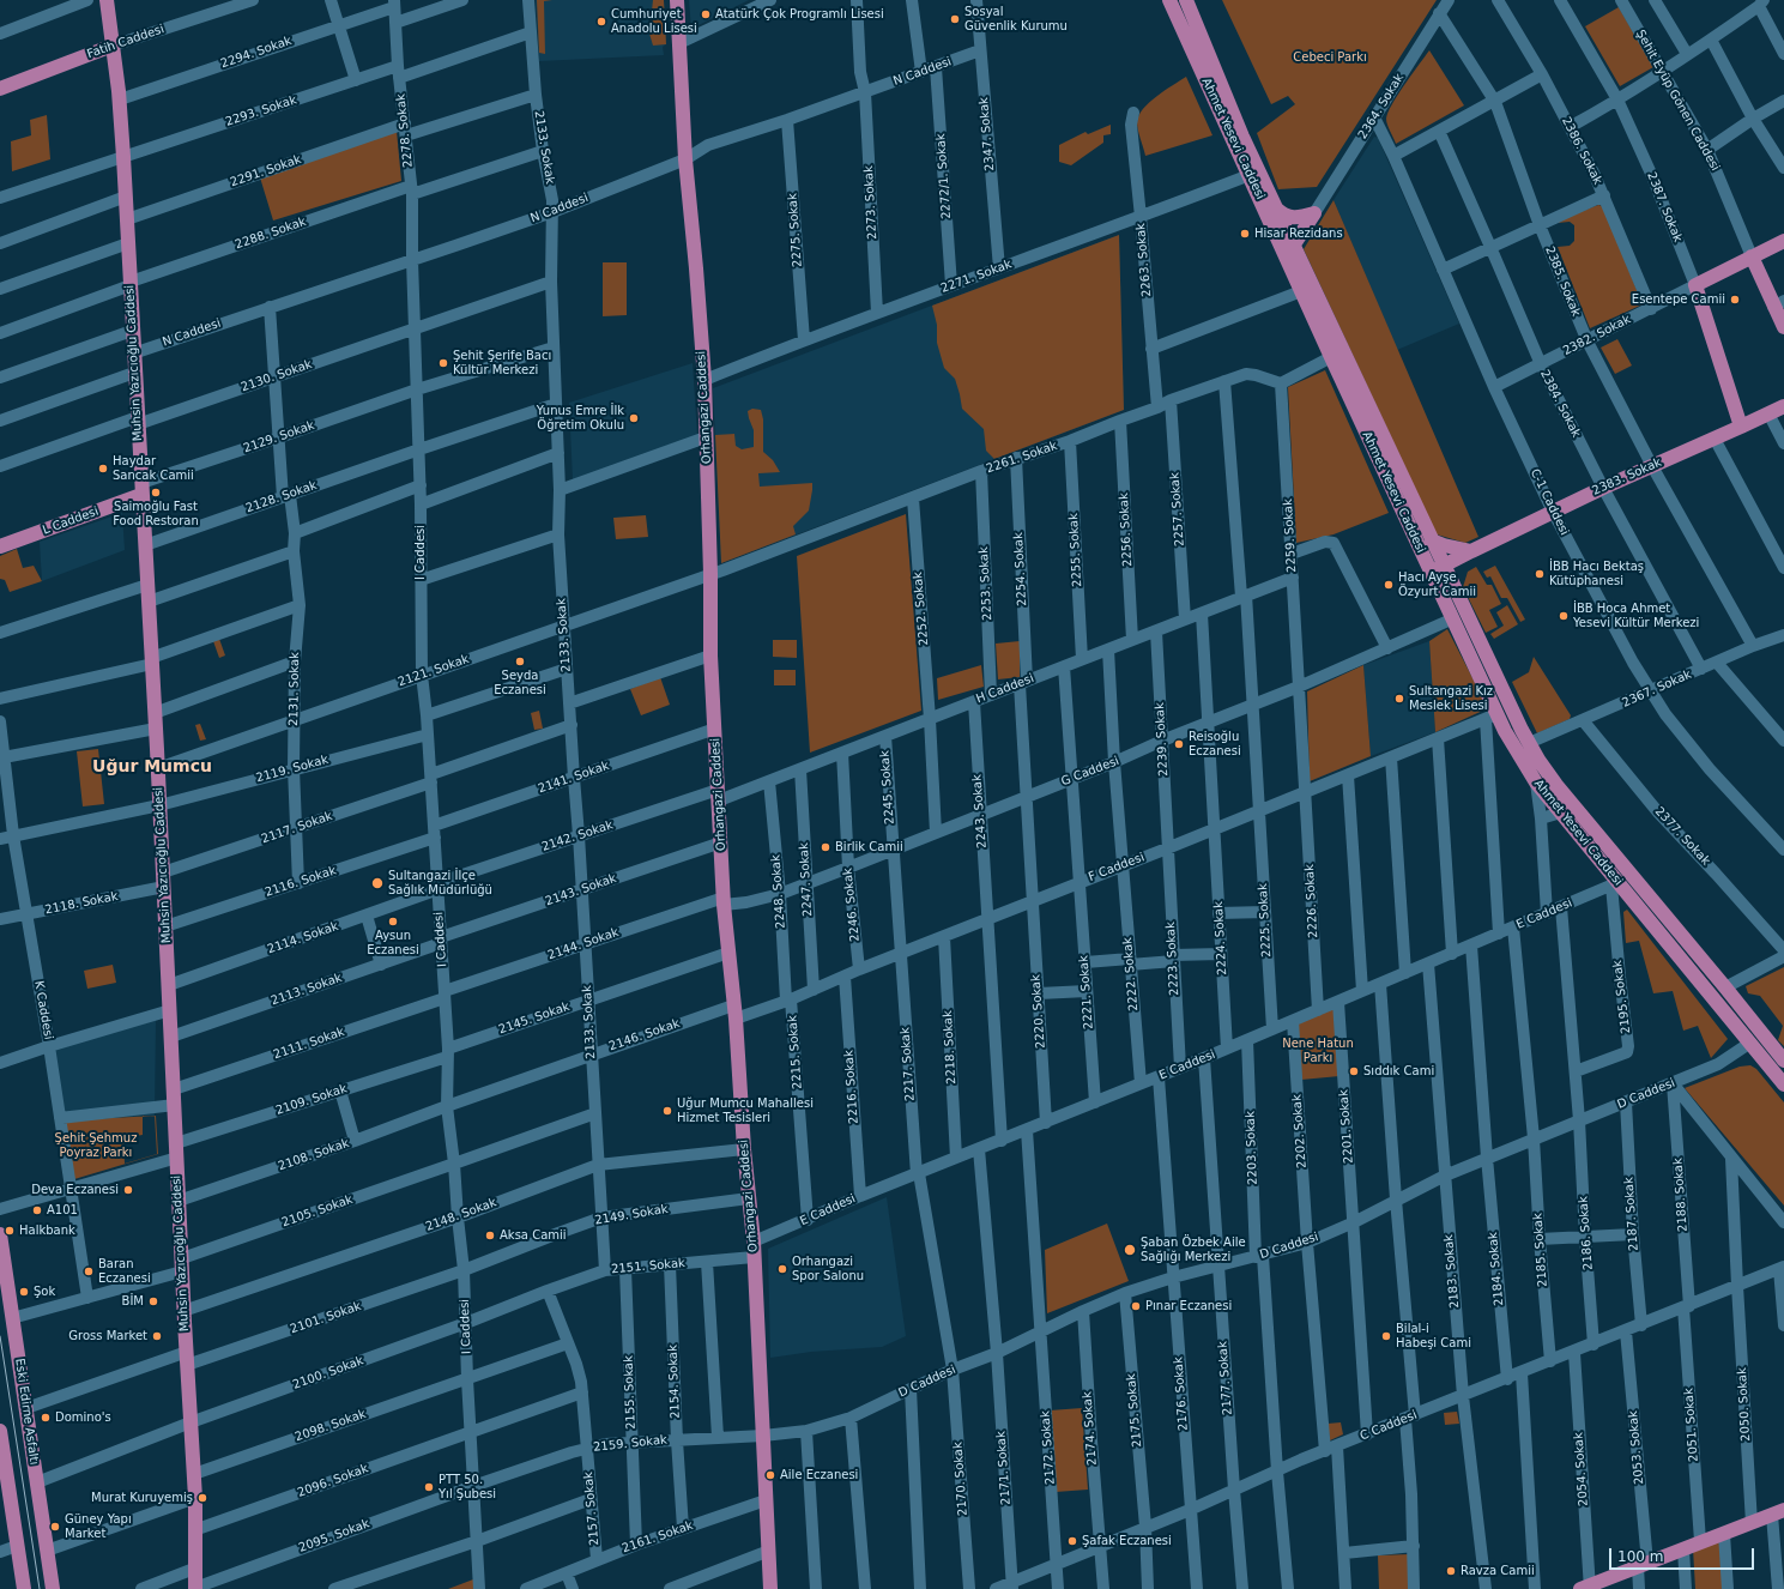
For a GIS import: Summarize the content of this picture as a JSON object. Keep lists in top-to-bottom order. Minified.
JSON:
{"streets":{"main road":["Fatih Caddesi","Ahmet Yesevi Caddesi","2387. Sokak","2382. Sokak","Muhsin Yazıcıoğlu Caddesi","Orhangazi Caddesi","2383. Sokak","L Caddesi","Eski Edirne Asfaltı"],"street":["2294. Sokak","N Caddesi","Şehit Eyüp Gönen Caddesi","2364. Sokak","2293. Sokak","2278. Sokak","2347. Sokak","2133. Sokak","2386. Sokak","2291. Sokak","2272/1. Sokak","2273. Sokak","2275. Sokak","2288. Sokak","2263. Sokak","2271. Sokak","2385. Sokak","2130. Sokak","2384. Sokak","2129. Sokak","2261. Sokak","2128. Sokak","C-1 Caddesi","2257. Sokak","2256. Sokak","2259. Sokak","2255. Sokak","I Caddesi","2254. Sokak","2253. Sokak","2252. Sokak","2121. Sokak","2131. Sokak","H Caddesi","2367. Sokak","2239. Sokak","2119. Sokak","G Caddesi","2141. Sokak","2245. Sokak","2243. Sokak","2117. Sokak","2142. Sokak","2377. Sokak","F Caddesi","2247. Sokak","2116. Sokak","2143. Sokak","2248. Sokak","2226. Sokak","2118. Sokak","2246. Sokak","E Caddesi","2225. Sokak","2114. Sokak","2224. Sokak","2144. Sokak","2223. Sokak","2222. Sokak","2113. Sokak","2221. Sokak","2195. Sokak","K Caddesi","2220. Sokak","2145. Sokak","2146. Sokak","2111. Sokak","2218. Sokak","2215. Sokak","2217. Sokak","2216. Sokak","D Caddesi","2109. Sokak","2201. Sokak","2202. Sokak","2203. Sokak","2108. Sokak","2188. Sokak","2105. Sokak","2187. Sokak","2148. Sokak","2149. Sokak","2186. Sokak","2185. Sokak","2151. Sokak","2184. Sokak","2183. Sokak","2101. Sokak","2100. Sokak","2177. Sokak","2154. Sokak","2155. Sokak","2176. Sokak","2050. Sokak","2175. Sokak","2051. Sokak","2098. Sokak","C Caddesi","2174. Sokak","2159. Sokak","2172. Sokak","2053. Sokak","2171. Sokak","2054. Sokak","2170. Sokak","2096. Sokak","2157. Sokak","2095. Sokak","2161. Sokak"]},"crossings":[["Fatih Caddesi","Muhsin Yazıcıoğlu Caddesi"],["2294. Sokak","2278. Sokak"],["2294. Sokak","Muhsin Yazıcıoğlu Caddesi"],["N Caddesi","2278. Sokak"],["N Caddesi","2347. Sokak"],["N Caddesi","2133. Sokak"],["N Caddesi","2272/1. Sokak"],["N Caddesi","2273. Sokak"],["N Caddesi","2275. Sokak"],["N Caddesi","Muhsin Yazıcıoğlu Caddesi"],["N Caddesi","Orhangazi Caddesi"],["N Caddesi","I Caddesi"],["N Caddesi","2131. Sokak"],["Şehit Eyüp Gönen Caddesi","2382. Sokak"],["2364. Sokak","2385. Sokak"],["2364. Sokak","C-1 Caddesi"],["2293. Sokak","2278. Sokak"],["2293. Sokak","2133. Sokak"],["2293. Sokak","Muhsin Yazıcıoğlu Caddesi"],["2278. Sokak","2291. Sokak"],["2278. Sokak","2288. Sokak"],["2278. Sokak","I Caddesi"],["2347. Sokak","2271. Sokak"],["Ahmet Yesevi Caddesi","2271. Sokak"],["Ahmet Yesevi Caddesi","2383. Sokak"],["Ahmet Yesevi Caddesi","2367. Sokak"],["Ahmet Yesevi Caddesi","G Caddesi"],["Ahmet Yesevi Caddesi","F Caddesi"],["Ahmet Yesevi Caddesi","E Caddesi"],["Ahmet Yesevi Caddesi","2195. Sokak"],["Ahmet Yesevi Caddesi","D Caddesi"],["2133. Sokak","2291. Sokak"],["2133. Sokak","2288. Sokak"],["2133. Sokak","2130. Sokak"],["2133. Sokak","2129. Sokak"],["2133. Sokak","2128. Sokak"],["2133. Sokak","2121. Sokak"],["2133. Sokak","2141. Sokak"],["2133. Sokak","2117. Sokak"],["2133. Sokak","2142. Sokak"],["2133. Sokak","2143. Sokak"],["2133. Sokak","2144. Sokak"],["2133. Sokak","2145. Sokak"],["2133. Sokak","2146. Sokak"],["2133. Sokak","2105. Sokak"],["2133. Sokak","2148. Sokak"],["2133. Sokak","2149. Sokak"],["2133. Sokak","2151. Sokak"],["2386. Sokak","2382. Sokak"],["2291. Sokak","Muhsin Yazıcıoğlu Caddesi"],["2272/1. Sokak","2271. Sokak"],["2273. Sokak","2271. Sokak"],["2387. Sokak","2382. Sokak"],["2387. Sokak","2383. Sokak"],["2275. Sokak","2271. Sokak"],["2288. Sokak","Muhsin Yazıcıoğlu Caddesi"],["2263. Sokak","2271. Sokak"],["2263. Sokak","2261. Sokak"],["2271. Sokak","Orhangazi Caddesi"],["2385. Sokak","2382. Sokak"],["2385. Sokak","2383. Sokak"],["2385. Sokak","2367. Sokak"],["2382. Sokak","2384. Sokak"],["2382. Sokak","C-1 Caddesi"],["Muhsin Yazıcıoğlu Caddesi","2130. Sokak"],["Muhsin Yazıcıoğlu Caddesi","2129. Sokak"],["Muhsin Yazıcıoğlu Caddesi","2128. Sokak"],["Muhsin Yazıcıoğlu Caddesi","L Caddesi"],["Muhsin Yazıcıoğlu Caddesi","2121. Sokak"],["Muhsin Yazıcıoğlu Caddesi","2119. Sokak"],["Muhsin Yazıcıoğlu Caddesi","2117. Sokak"],["Muhsin Yazıcıoğlu Caddesi","2116. Sokak"],["Muhsin Yazıcıoğlu Caddesi","2118. Sokak"],["Muhsin Yazıcıoğlu Caddesi","2114. Sokak"],["Muhsin Yazıcıoğlu Caddesi","2113. Sokak"],["Muhsin Yazıcıoğlu Caddesi","2111. Sokak"],["Muhsin Yazıcıoğlu Caddesi","2109. Sokak"],["Muhsin Yazıcıoğlu Caddesi","2108. Sokak"],["Muhsin Yazıcıoğlu Caddesi","2105. Sokak"],["Muhsin Yazıcıoğlu Caddesi","2148. Sokak"],["Muhsin Yazıcıoğlu Caddesi","2101. Sokak"],["Muhsin Yazıcıoğlu Caddesi","2100. Sokak"],["Muhsin Yazıcıoğlu Caddesi","2098. Sokak"],["Muhsin Yazıcıoğlu Caddesi","2096. Sokak"],["Muhsin Yazıcıoğlu Caddesi","2095. Sokak"],["2130. Sokak","I Caddesi"],["2130. Sokak","2131. Sokak"],["2384. Sokak","2383. Sokak"],["2384. Sokak","2367. Sokak"],["Orhangazi Caddesi","2261. Sokak"],["Orhangazi Caddesi","2121. Sokak"],["Orhangazi Caddesi","H Caddesi"],["Orhangazi Caddesi","G Caddesi"],["Orhangazi Caddesi","2141. Sokak"],["Orhangazi Caddesi","2142. Sokak"],["Orhangazi Caddesi","F Caddesi"],["Orhangazi Caddesi","2143. Sokak"],["Orhangazi Caddesi","E Caddesi"],["Orhangazi Caddesi","2144. Sokak"],["Orhangazi Caddesi","2145. Sokak"],["Orhangazi Caddesi","2146. Sokak"],["Orhangazi Caddesi","D Caddesi"],["Orhangazi Caddesi","2148. Sokak"],["Orhangazi Caddesi","2149. Sokak"],["Orhangazi Caddesi","2151. Sokak"],["Orhangazi Caddesi","2159. Sokak"],["Orhangazi Caddesi","2161. Sokak"],["2129. Sokak","L Caddesi"],["2129. Sokak","I Caddesi"],["2129. Sokak","2131. Sokak"],["2261. Sokak","2257. Sokak"],["2261. Sokak","2256. Sokak"],["2261. Sokak","2259. Sokak"],["2261. Sokak","2255. Sokak"],["2261. Sokak","2254. Sokak"],["2261. Sokak","2253. Sokak"],["2261. Sokak","2252. Sokak"],["2261. Sokak","2121. Sokak"],["2261. Sokak","2225. Sokak"],["2383. Sokak","C-1 Caddesi"],["2128. Sokak","I Caddesi"],["2128. Sokak","2131. Sokak"],["C-1 Caddesi","2367. Sokak"],["2257. Sokak","H Caddesi"],["2256. Sokak","H Caddesi"],["2259. Sokak","H Caddesi"],["2259. Sokak","G Caddesi"],["2259. Sokak","F Caddesi"],["2259. Sokak","2226. Sokak"],["2255. Sokak","H Caddesi"],["I Caddesi","2121. Sokak"],["I Caddesi","2119. Sokak"],["I Caddesi","2141. Sokak"],["I Caddesi","2117. Sokak"],["I Caddesi","2142. Sokak"],["I Caddesi","2116. Sokak"],["I Caddesi","2143. Sokak"],["I Caddesi","2114. Sokak"],["I Caddesi","2144. Sokak"],["I Caddesi","2113. Sokak"],["I Caddesi","2145. Sokak"],["I Caddesi","2146. Sokak"],["I Caddesi","2111. Sokak"],["I Caddesi","2109. Sokak"],["I Caddesi","2108. Sokak"],["I Caddesi","2105. Sokak"],["I Caddesi","2148. Sokak"],["I Caddesi","2149. Sokak"],["I Caddesi","2151. Sokak"],["I Caddesi","2101. Sokak"],["I Caddesi","2100. Sokak"],["I Caddesi","2098. Sokak"],["I Caddesi","2159. Sokak"],["I Caddesi","2096. Sokak"],["I Caddesi","2095. Sokak"],["2254. Sokak","H Caddesi"],["2254. Sokak","G Caddesi"],["2253. Sokak","H Caddesi"],["2252. Sokak","H Caddesi"],["2252. Sokak","G Caddesi"],["2121. Sokak","2131. Sokak"],["2131. Sokak","2119. Sokak"],["2131. Sokak","2117. Sokak"],["2131. Sokak","2116. Sokak"],["H Caddesi","2239. Sokak"],["H Caddesi","2245. Sokak"],["H Caddesi","2243. Sokak"],["H Caddesi","2142. Sokak"],["H Caddesi","2247. Sokak"],["H Caddesi","2248. Sokak"],["H Caddesi","2246. Sokak"],["H Caddesi","2225. Sokak"],["H Caddesi","2224. Sokak"],["H Caddesi","2222. Sokak"],["H Caddesi","2221. Sokak"],["2367. Sokak","2377. Sokak"],["2239. Sokak","G Caddesi"],["2239. Sokak","F Caddesi"],["2239. Sokak","2223. Sokak"],["2119. Sokak","K Caddesi"],["G Caddesi","2245. Sokak"],["G Caddesi","2243. Sokak"],["G Caddesi","2247. Sokak"],["G Caddesi","2248. Sokak"],["G Caddesi","2246. Sokak"],["G Caddesi","2225. Sokak"],["G Caddesi","2224. Sokak"],["G Caddesi","2144. Sokak"],["G Caddesi","2222. Sokak"],["G Caddesi","2221. Sokak"],["2141. Sokak","2116. Sokak"],["2245. Sokak","F Caddesi"],["2245. Sokak","2217. Sokak"],["2243. Sokak","F Caddesi"],["2117. Sokak","2118. Sokak"],["2142. Sokak","2114. Sokak"],["F Caddesi","2247. Sokak"],["F Caddesi","2248. Sokak"],["F Caddesi","2226. Sokak"],["F Caddesi","2246. Sokak"],["F Caddesi","2225. Sokak"],["F Caddesi","2224. Sokak"],["F Caddesi","2223. Sokak"],["F Caddesi","2222. Sokak"],["F Caddesi","2221. Sokak"],["F Caddesi","2220. Sokak"],["F Caddesi","2146. Sokak"],["F Caddesi","2218. Sokak"],["F Caddesi","2215. Sokak"],["F Caddesi","2217. Sokak"],["F Caddesi","2216. Sokak"],["2143. Sokak","2113. Sokak"],["2248. Sokak","2215. Sokak"],["2226. Sokak","E Caddesi"],["2118. Sokak","K Caddesi"],["E Caddesi","2225. Sokak"],["E Caddesi","2224. Sokak"],["E Caddesi","2223. Sokak"],["E Caddesi","2222. Sokak"],["E Caddesi","2221. Sokak"],["E Caddesi","2195. Sokak"],["E Caddesi","2220. Sokak"],["E Caddesi","2218. Sokak"],["E Caddesi","2215. Sokak"],["E Caddesi","2217. Sokak"],["E Caddesi","2216. Sokak"],["E Caddesi","2201. Sokak"],["E Caddesi","2202. Sokak"],["E Caddesi","2203. Sokak"],["E Caddesi","2186. Sokak"],["E Caddesi","2185. Sokak"],["E Caddesi","2184. Sokak"],["E Caddesi","2183. Sokak"],["E Caddesi","2177. Sokak"],["E Caddesi","2176. Sokak"],["E Caddesi","2172. Sokak"],["E Caddesi","2171. Sokak"],["2144. Sokak","2111. Sokak"],["2195. Sokak","2186. Sokak"],["K Caddesi","2109. Sokak"],["K Caddesi","2105. Sokak"],["2145. Sokak","2109. Sokak"],["2146. Sokak","2108. Sokak"],["2217. Sokak","D Caddesi"],["2217. Sokak","2170. Sokak"],["D Caddesi","2201. Sokak"],["D Caddesi","2202. Sokak"],["D Caddesi","2203. Sokak"],["D Caddesi","2188. Sokak"],["D Caddesi","2187. Sokak"],["D Caddesi","2186. Sokak"],["D Caddesi","2185. Sokak"],["D Caddesi","2184. Sokak"],["D Caddesi","2183. Sokak"],["D Caddesi","2177. Sokak"],["D Caddesi","2176. Sokak"],["D Caddesi","2175. Sokak"],["D Caddesi","2174. Sokak"],["D Caddesi","2159. Sokak"],["D Caddesi","2172. Sokak"],["D Caddesi","2171. Sokak"],["D Caddesi","2170. Sokak"],["2201. Sokak","C Caddesi"],["2202. Sokak","C Caddesi"],["2203. Sokak","C Caddesi"],["2188. Sokak","2051. Sokak"],["2188. Sokak","C Caddesi"],["2105. Sokak","Eski Edirne Asfaltı"],["2187. Sokak","C Caddesi"],["2149. Sokak","2101. Sokak"],["2186. Sokak","C Caddesi"],["2185. Sokak","C Caddesi"],["2151. Sokak","2100. Sokak"],["2151. Sokak","2154. Sokak"],["2151. Sokak","2155. Sokak"],["2151. Sokak","2157. Sokak"],["2184. Sokak","C Caddesi"],["2183. Sokak","C Caddesi"],["2101. Sokak","Eski Edirne Asfaltı"],["2100. Sokak","Eski Edirne Asfaltı"],["2177. Sokak","C Caddesi"],["2154. Sokak","2159. Sokak"],["2154. Sokak","2161. Sokak"],["2155. Sokak","2159. Sokak"],["2155. Sokak","2161. Sokak"],["2176. Sokak","C Caddesi"],["2050. Sokak","C Caddesi"],["2175. Sokak","C Caddesi"],["2051. Sokak","C Caddesi"],["2098. Sokak","2157. Sokak"],["C Caddesi","2174. Sokak"],["C Caddesi","2172. Sokak"],["C Caddesi","2053. Sokak"],["C Caddesi","2171. Sokak"],["C Caddesi","2054. Sokak"],["2159. Sokak","2157. Sokak"],["2159. Sokak","2095. Sokak"],["2096. Sokak","2157. Sokak"],["2157. Sokak","2161. Sokak"]],"districts":["Uğur Mumcu"],"parks":["Cebeci Parkı","Nene Hatun Parkı","Şehit Şehmuz Poyraz Parkı"],"places":["Atatürk Çok Programlı Lisesi","Sosyal Güvenlik Kurumu","Cumhuriyet Anadolu Lisesi","Hisar Rezidans","Esentepe Camii","Şehit Şerife Bacı Kültür Merkezi","Yunus Emre İlk Öğretim Okulu","Haydar Sancak Camii","Saimoğlu Fast Food Restoran","İBB Hacı Bektaş Kütüphanesi","Hacı Ayşe Özyurt Camii","İBB Hoca Ahmet Yesevi Kültür Merkezi","Seyda Eczanesi","Sultangazi Kız Meslek Lisesi","Reisoğlu Eczanesi","Birlik Camii","Sultangazi İlçe Sağlık Müdürlüğü","Aysun Eczanesi","Sıddık Cami","Uğur Mumcu Mahallesi Hizmet Tesisleri","Deva Eczanesi","A101","Halkbank","Aksa Camii","Şaban Özbek Aile Sağlığı Merkezi","Orhangazi Spor Salonu","Baran Eczanesi","Şok","BİM","Pınar Eczanesi","Gross Market","Bilal-i Habeşi Cami","Domino's","Aile Eczanesi","PTT 50. Yıl Şubesi","Murat Kuruyemiş","Güney Yapı Market","Şafak Eczanesi","Ravza Camii"],"scale_bar":"100 m"}
